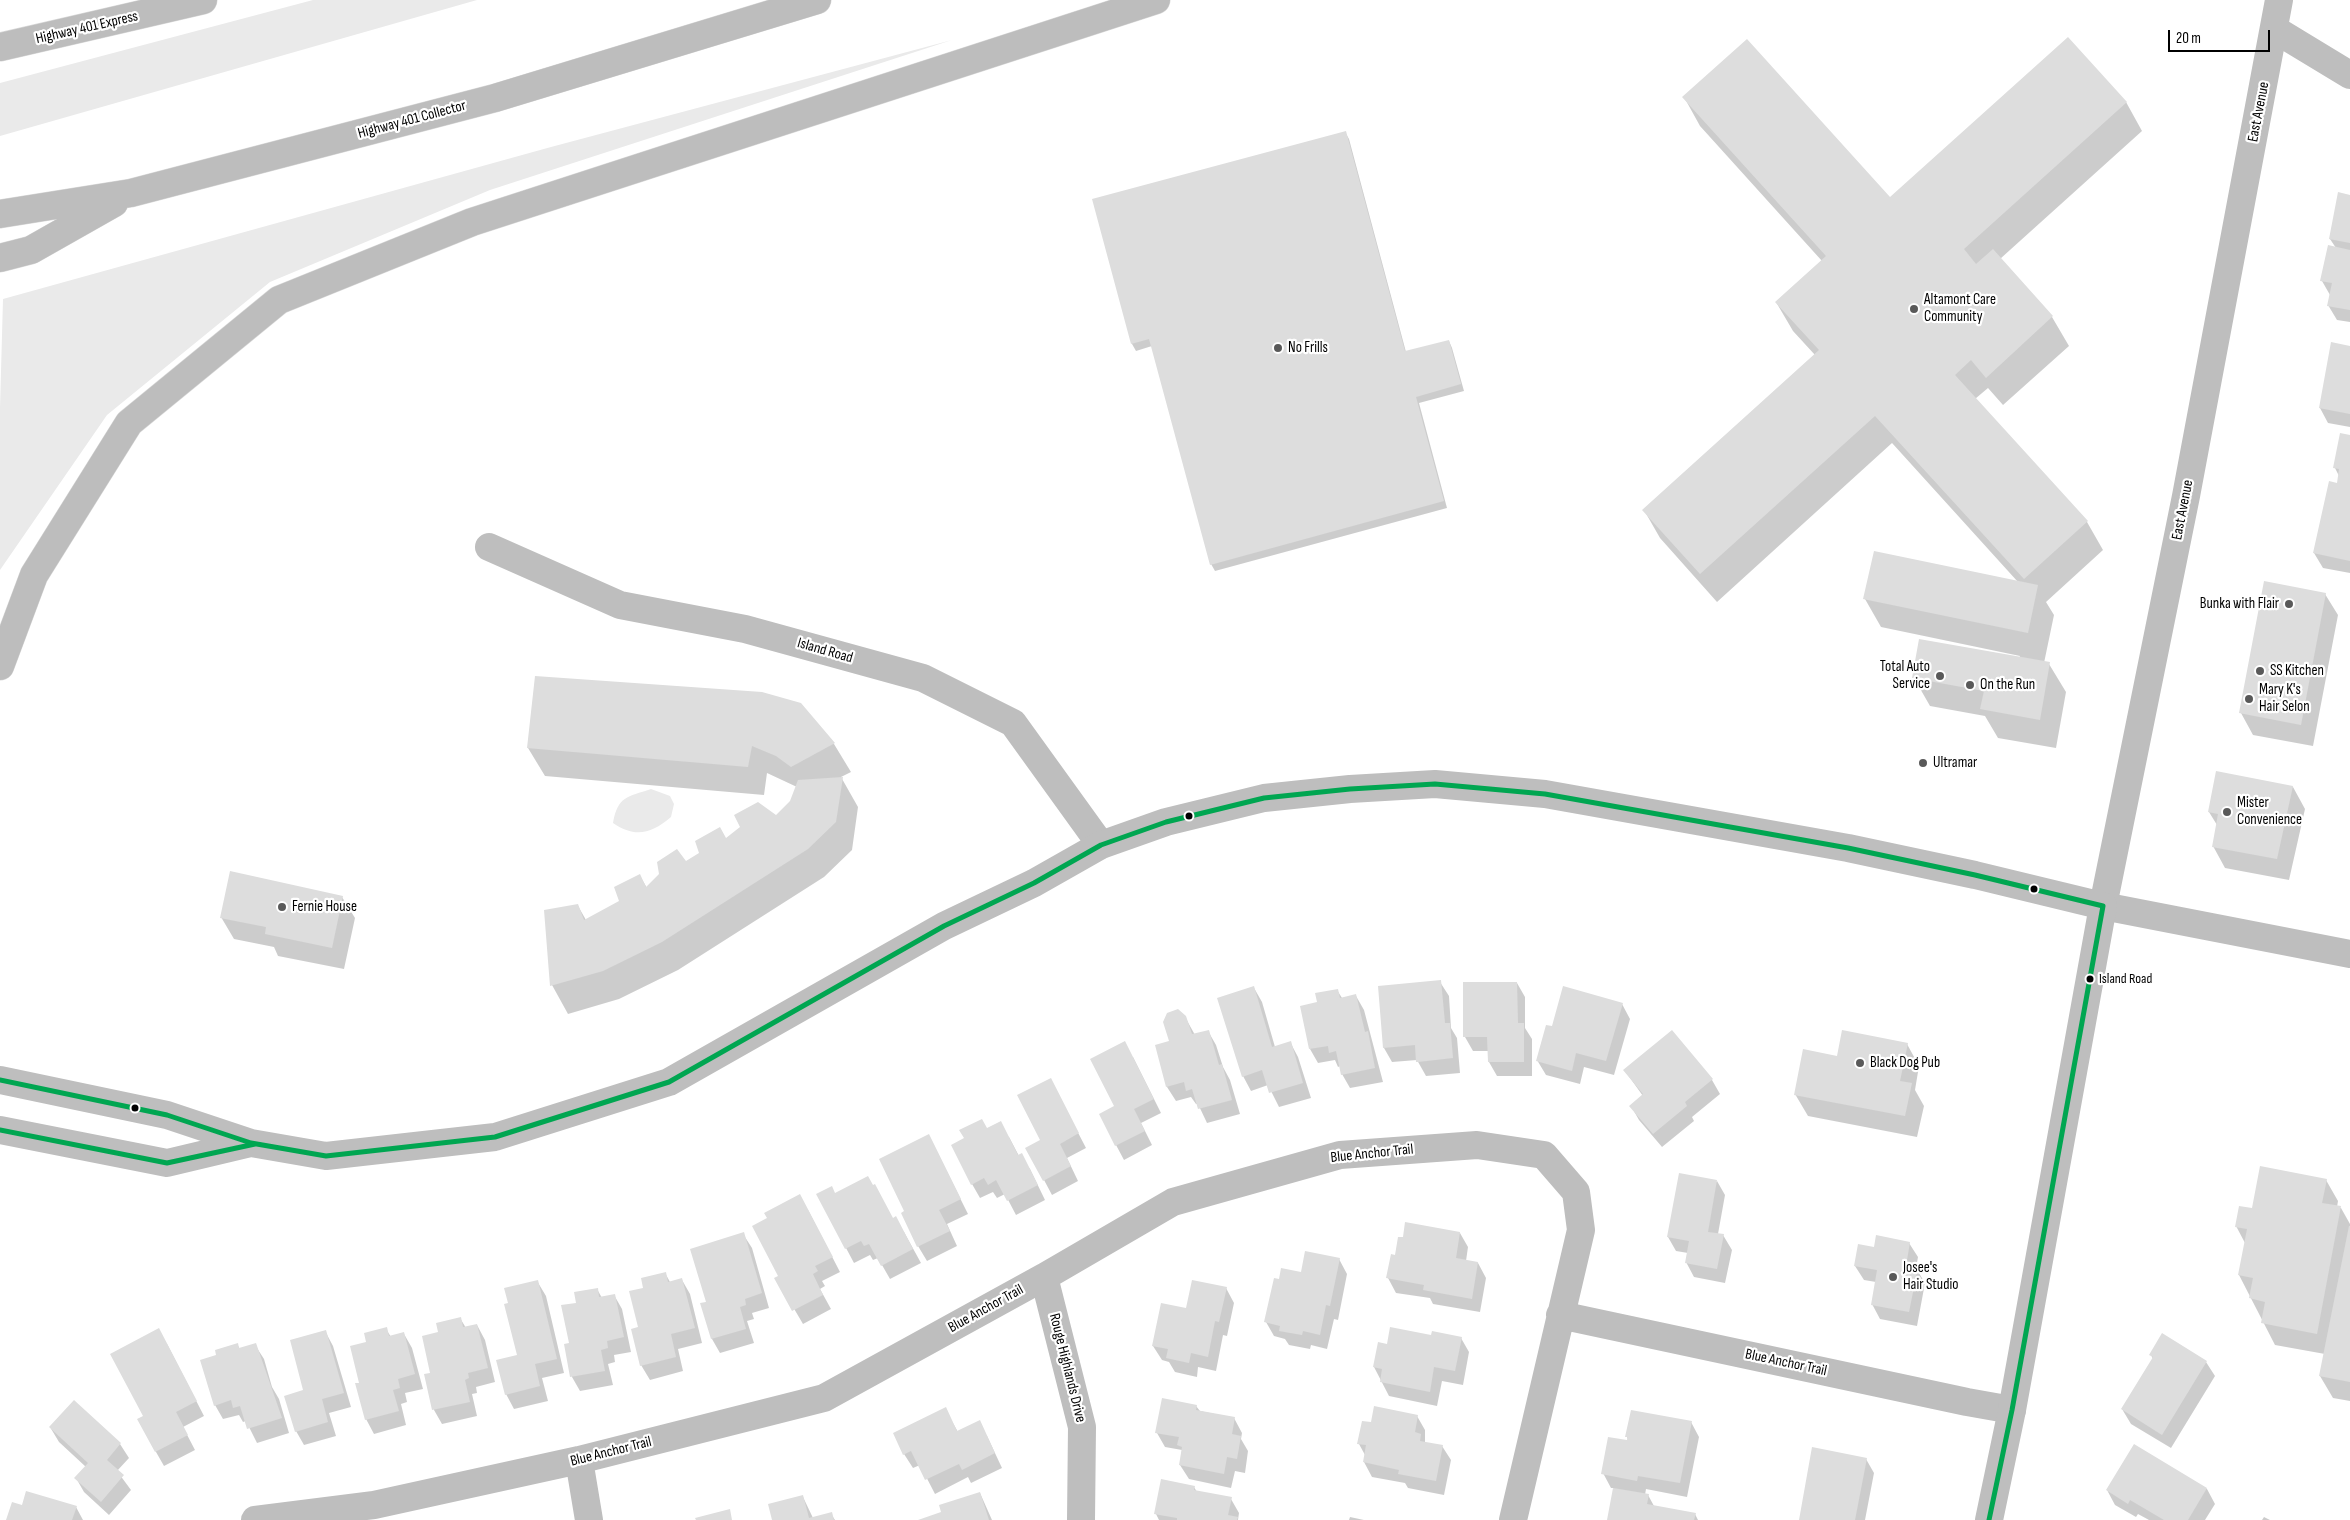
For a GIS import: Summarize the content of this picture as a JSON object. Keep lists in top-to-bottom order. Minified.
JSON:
{"streets":{"highway":["Highway 401 Express","Highway 401 Collector"],"street":["East Avenue","Island Road","Blue Anchor Trail","Rouge Highlands Drive"]},"crossings":[["East Avenue","Blue Anchor Trail"],["Blue Anchor Trail","Rouge Highlands Drive"]],"places":["Altamont Care Community","No Frills","Bunka with Flair","SS Kitchen","Total Auto Service","On the Run","Mary K's Hair Selon","Ultramar","Mister Convenience","Fernie House","Island Road","Black Dog Pub","Josee's Hair Studio"],"scale_bar":"20 m"}
